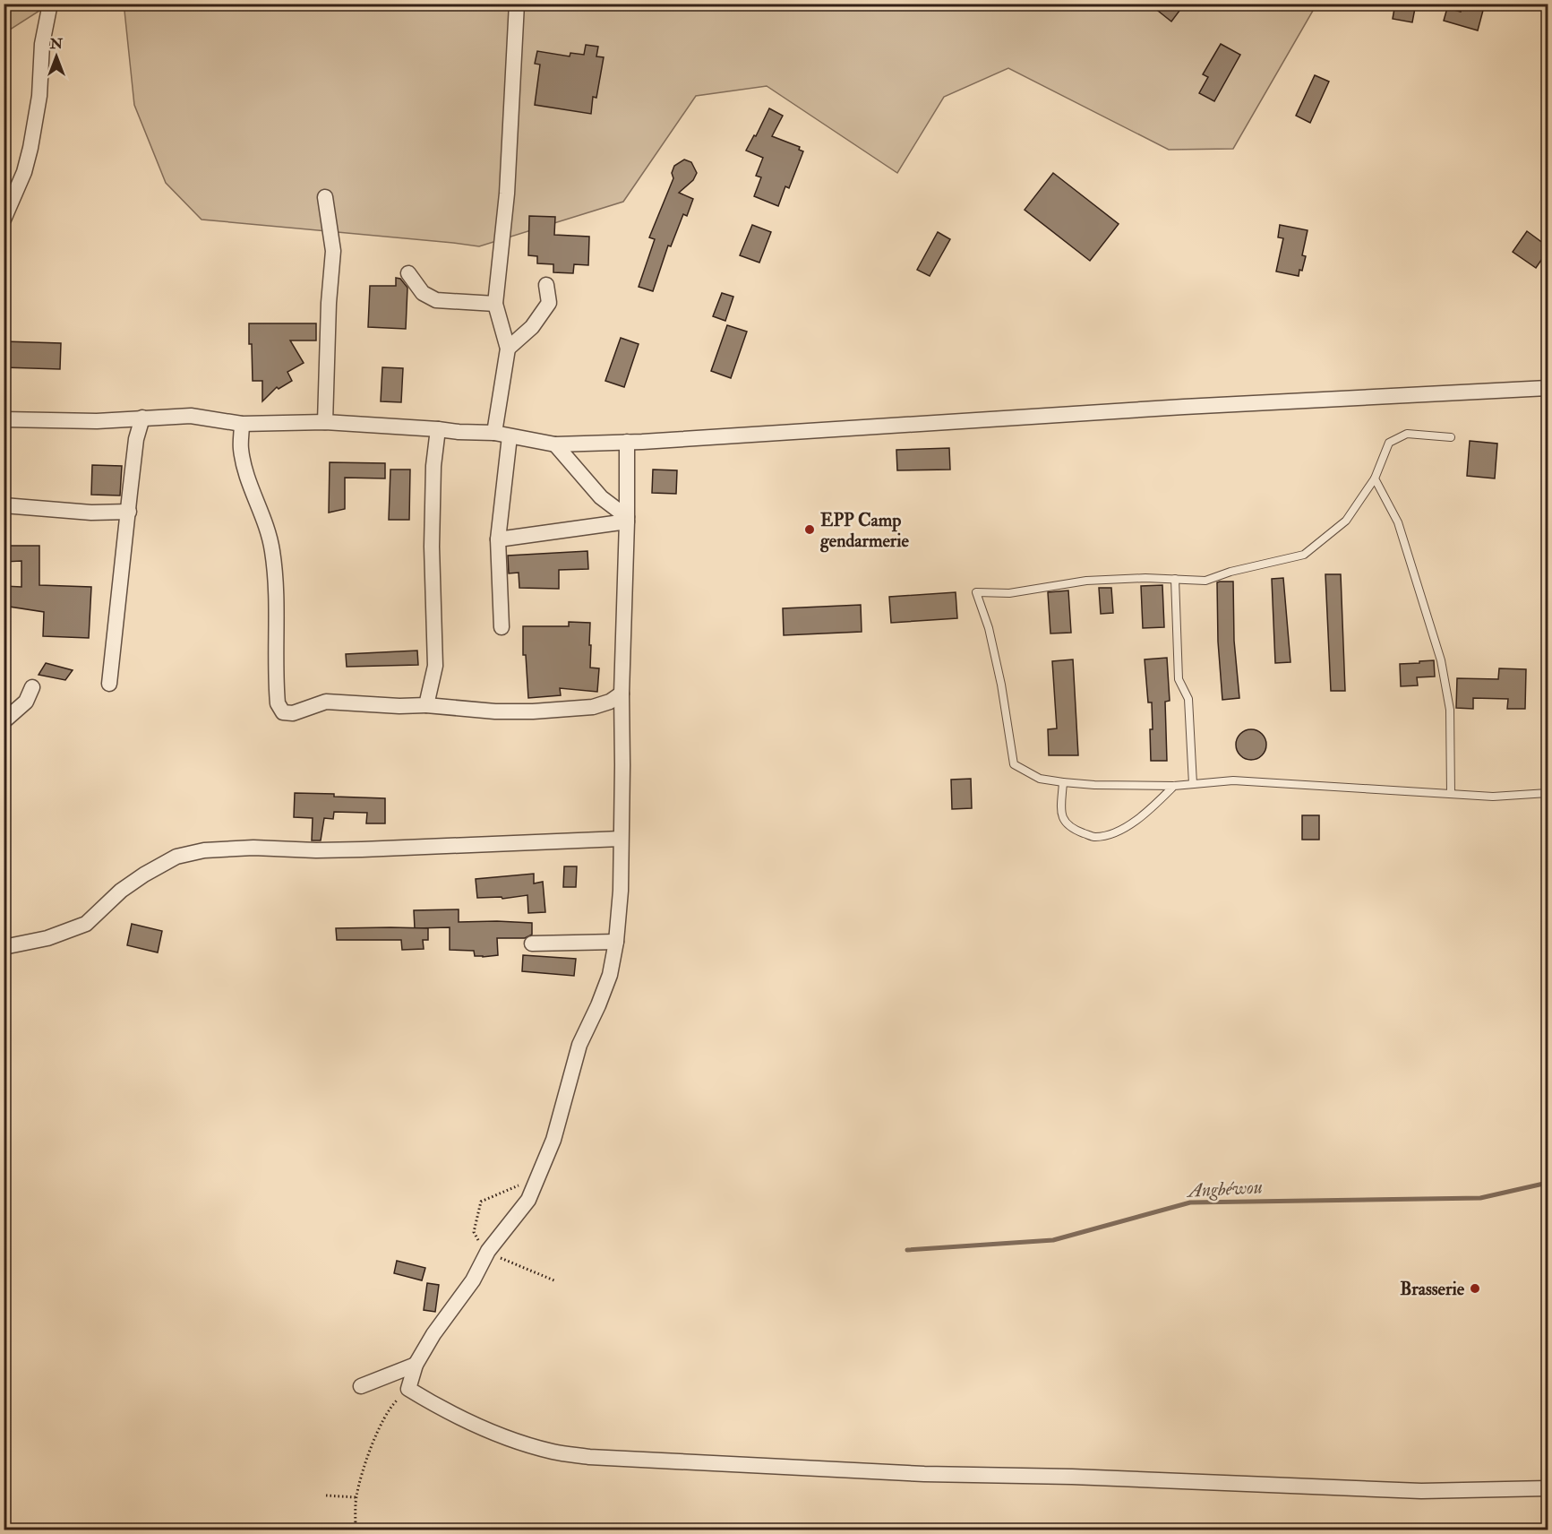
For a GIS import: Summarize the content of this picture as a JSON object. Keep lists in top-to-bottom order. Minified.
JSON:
{"water":["Angbéwou"],"places":["EPP Camp gendarmerie","Brasserie"],"north":"top"}
